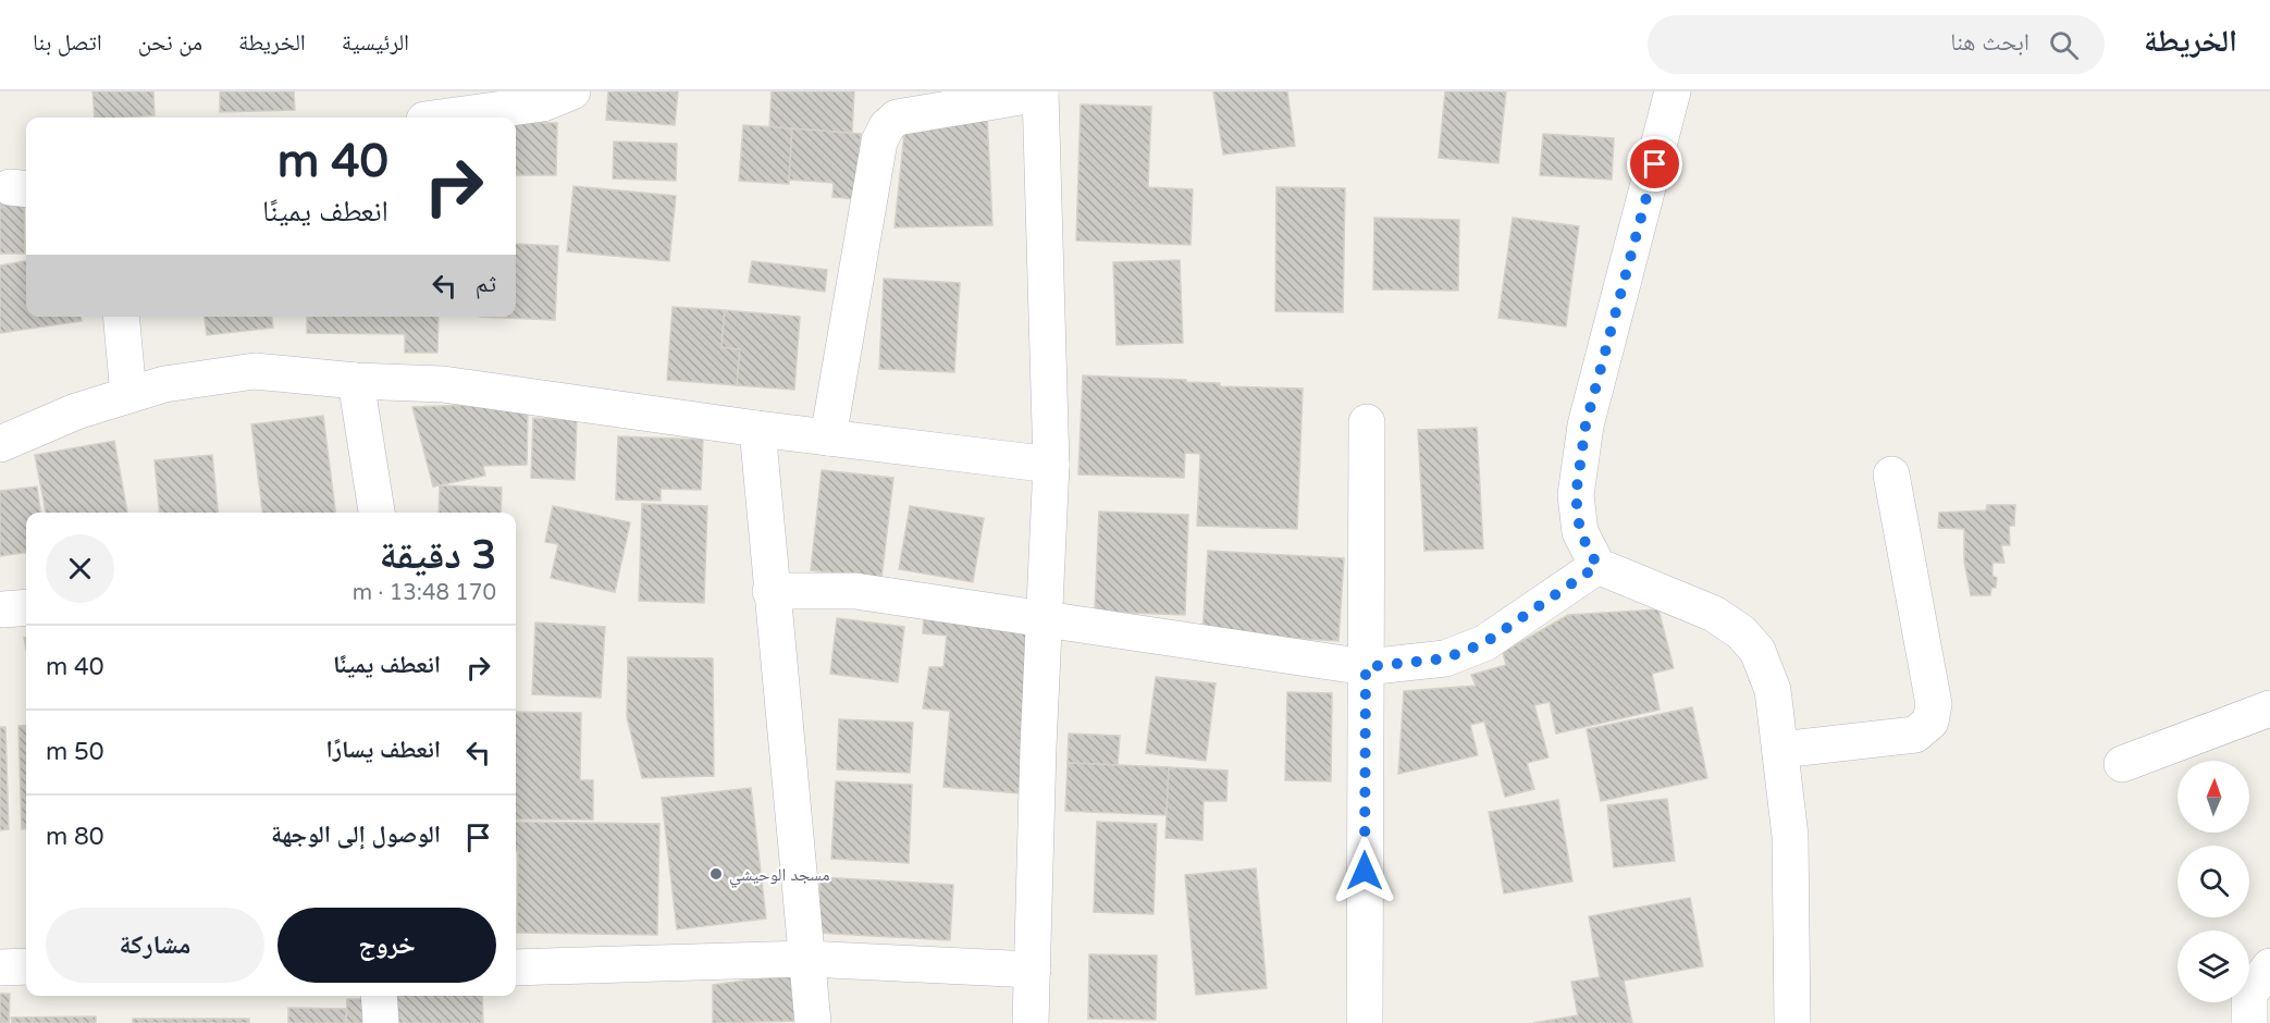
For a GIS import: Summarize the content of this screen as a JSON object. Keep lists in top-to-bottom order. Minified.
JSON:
{"places":["مسجد الوحيشي"],"north":"top","page":{"header":"الخريطة","search":"ابحث هنا","nav":["الرئيسية","الخريطة","من نحن","اتصل بنا"],"turn":["40 m","انعطف يمينًا"],"then":"ثم","heading":["3 دقيقة","170 m · 13:48"],"list":[{"name":"انعطف يمينًا","value":"40 m"},{"name":"انعطف يسارًا","value":"50 m"},{"name":"الوصول إلى الوجهة","value":"80 m"}],"buttons":["خروج","مشاركة"]}}
